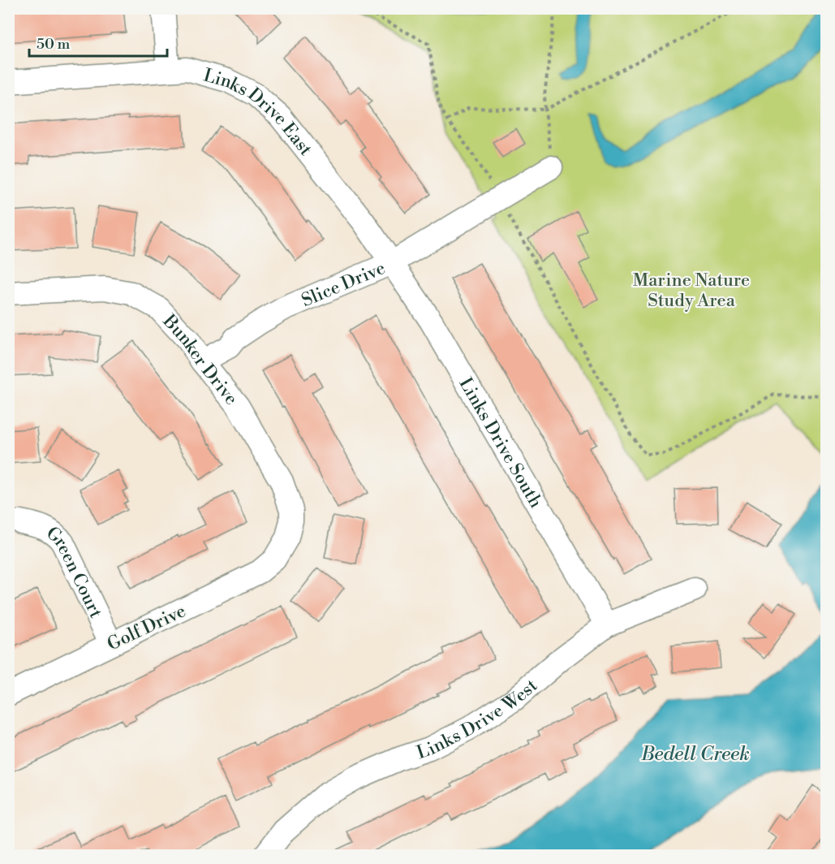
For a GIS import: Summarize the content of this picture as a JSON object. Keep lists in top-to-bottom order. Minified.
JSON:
{"streets":{"street":["Links Drive East","Slice Drive","Bunker Drive","Links Drive South","Green Court","Golf Drive","Links Drive West"]},"crossings":[["Links Drive East","Slice Drive"],["Links Drive East","Links Drive South"],["Slice Drive","Bunker Drive"],["Slice Drive","Links Drive South"],["Bunker Drive","Golf Drive"],["Links Drive South","Links Drive West"],["Green Court","Golf Drive"]],"water":["Bedell Creek"],"parks":["Marine Nature Study Area"],"scale_bar":"50 m"}
